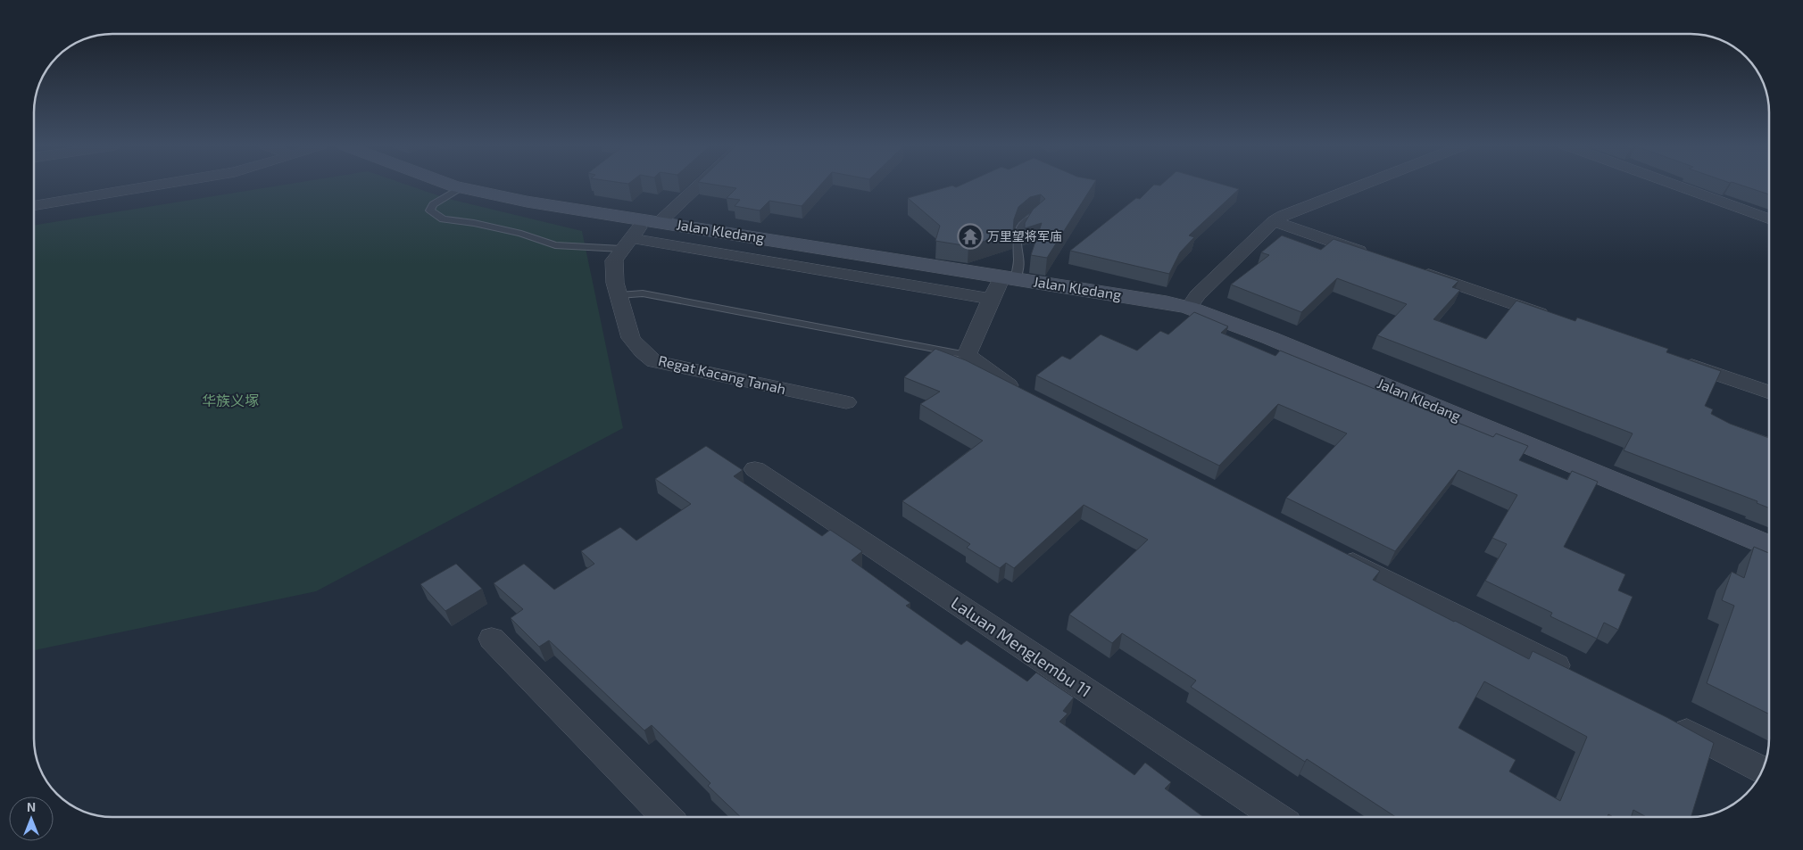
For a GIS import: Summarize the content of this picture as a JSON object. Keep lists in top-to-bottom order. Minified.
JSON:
{"streets":{"main road":["Jalan Kledang"],"street":["Regat Kacang Tanah","Laluan Menglembu 11"]},"crossings":[["Jalan Kledang","Regat Kacang Tanah"]],"parks":["华族义塚"],"places":{"temple":["万里望将军庙"]},"north":"top"}
